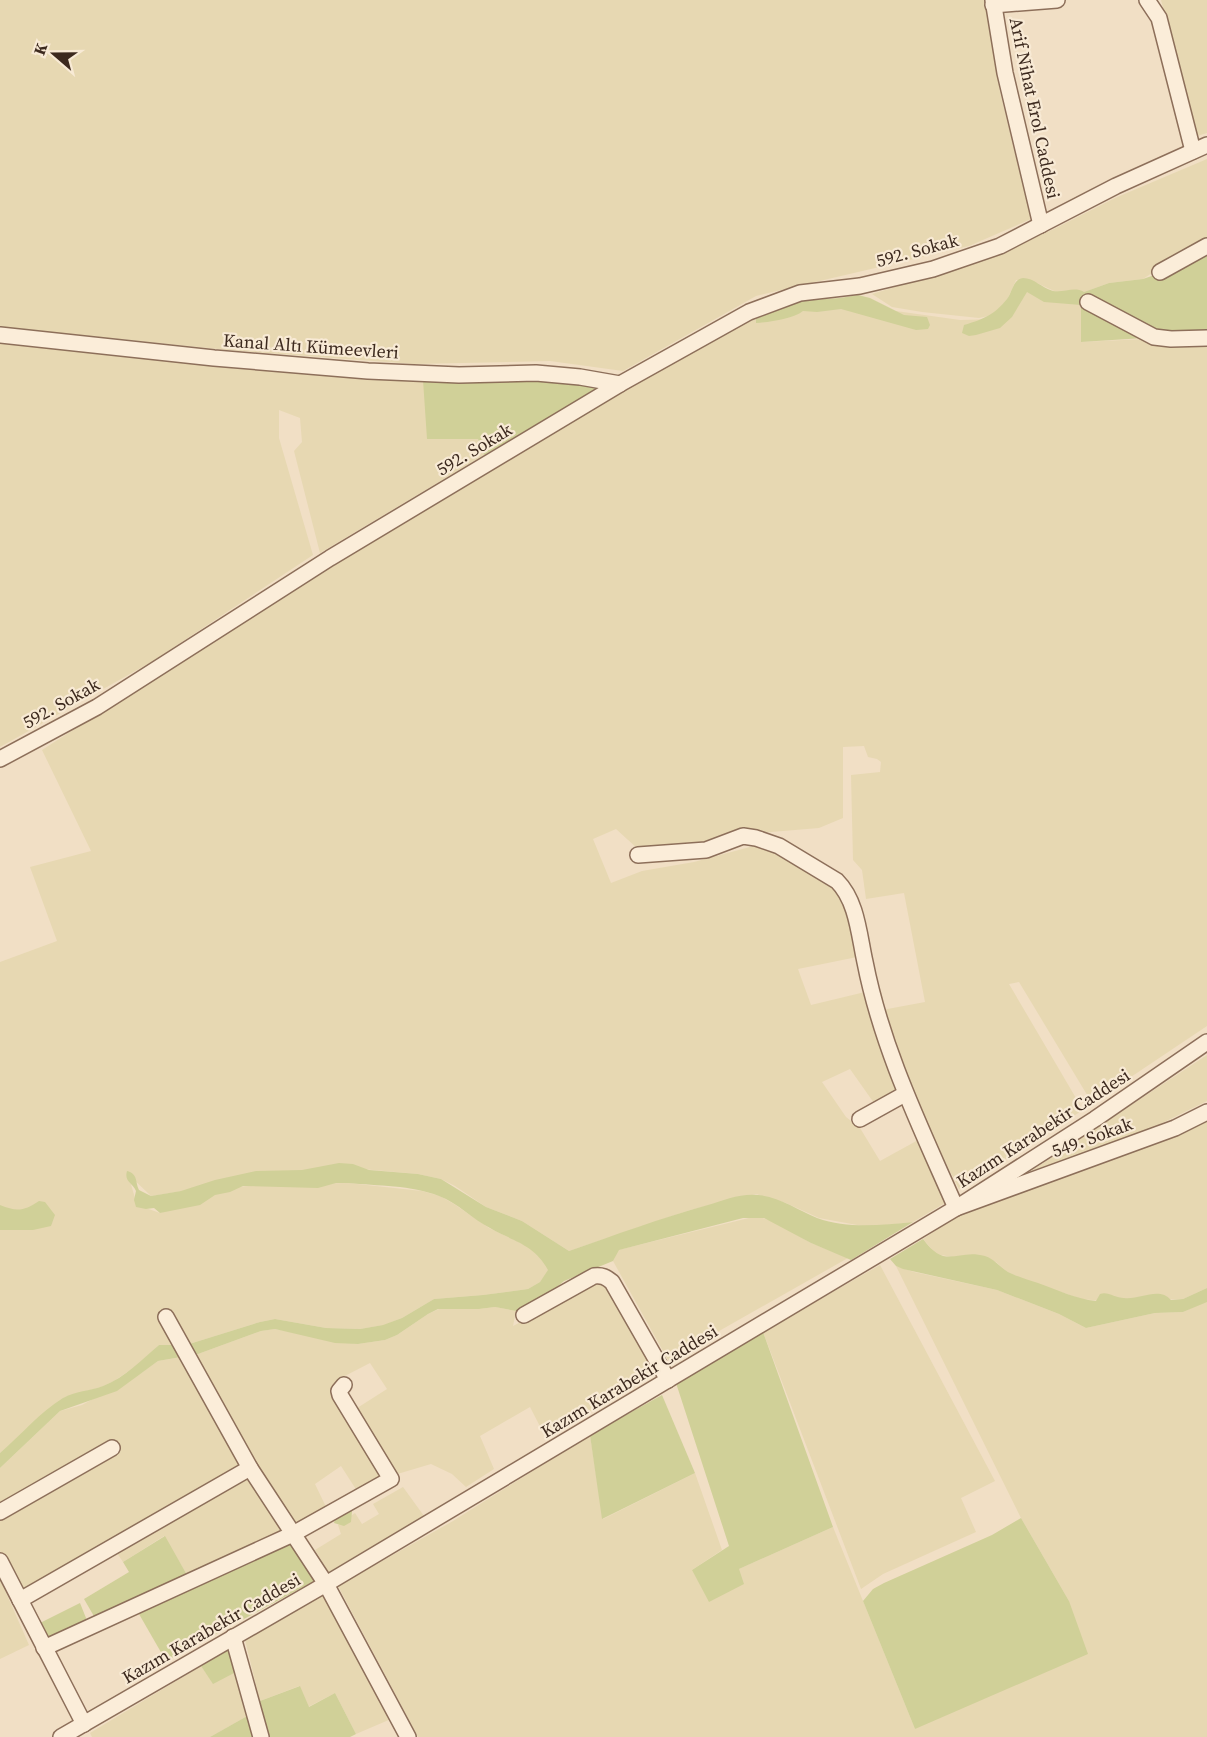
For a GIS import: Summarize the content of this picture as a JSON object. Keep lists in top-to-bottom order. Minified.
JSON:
{"streets":{"street":["Arif Nihat Erol Caddesi","592. Sokak","Kanal Altı Kümeevleri","Kazım Karabekir Caddesi","549. Sokak"]},"crossings":[["Arif Nihat Erol Caddesi","592. Sokak"],["592. Sokak","Kanal Altı Kümeevleri"],["Kazım Karabekir Caddesi","549. Sokak"]],"north":"left"}
